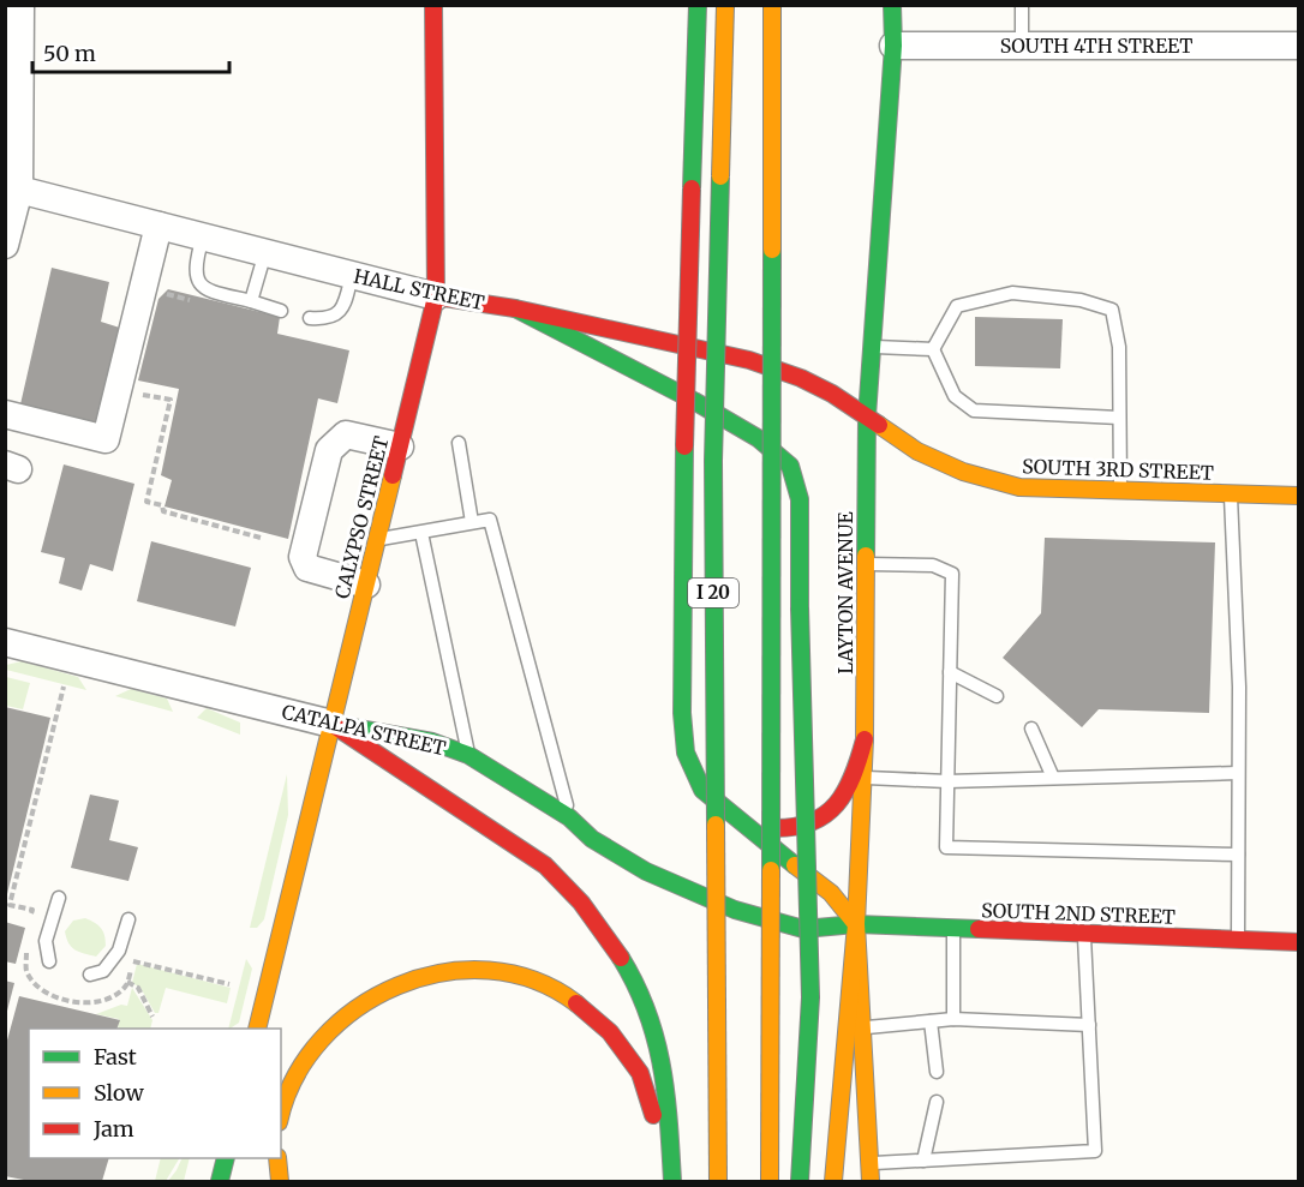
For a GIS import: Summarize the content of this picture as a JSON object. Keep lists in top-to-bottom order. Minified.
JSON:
{"streets":{"main road":["HALL STREET","SOUTH 3RD STREET","CALYPSO STREET","I 20","LAYTON AVENUE","CATALPA STREET","SOUTH 2ND STREET"],"street":["SOUTH 4TH STREET"]},"crossings":[["SOUTH 4TH STREET","LAYTON AVENUE"],["HALL STREET","SOUTH 3RD STREET"],["HALL STREET","CALYPSO STREET"],["HALL STREET","LAYTON AVENUE"],["SOUTH 3RD STREET","LAYTON AVENUE"],["CALYPSO STREET","CATALPA STREET"],["LAYTON AVENUE","CATALPA STREET"],["LAYTON AVENUE","SOUTH 2ND STREET"],["CATALPA STREET","SOUTH 2ND STREET"]],"legend":["Fast","Slow","Jam"],"scale_bar":"50 m"}
